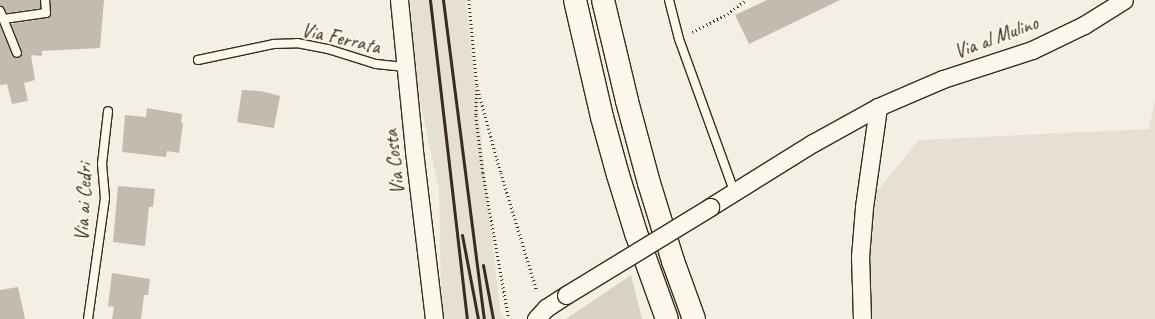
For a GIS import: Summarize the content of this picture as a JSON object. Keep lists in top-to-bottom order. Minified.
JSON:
{"streets":{"street":["Via al Mulino","Via Costa"],"lane":["Via Ferrata","Via ai Cedri"]},"crossings":[["Via Ferrata","Via Costa"]]}
